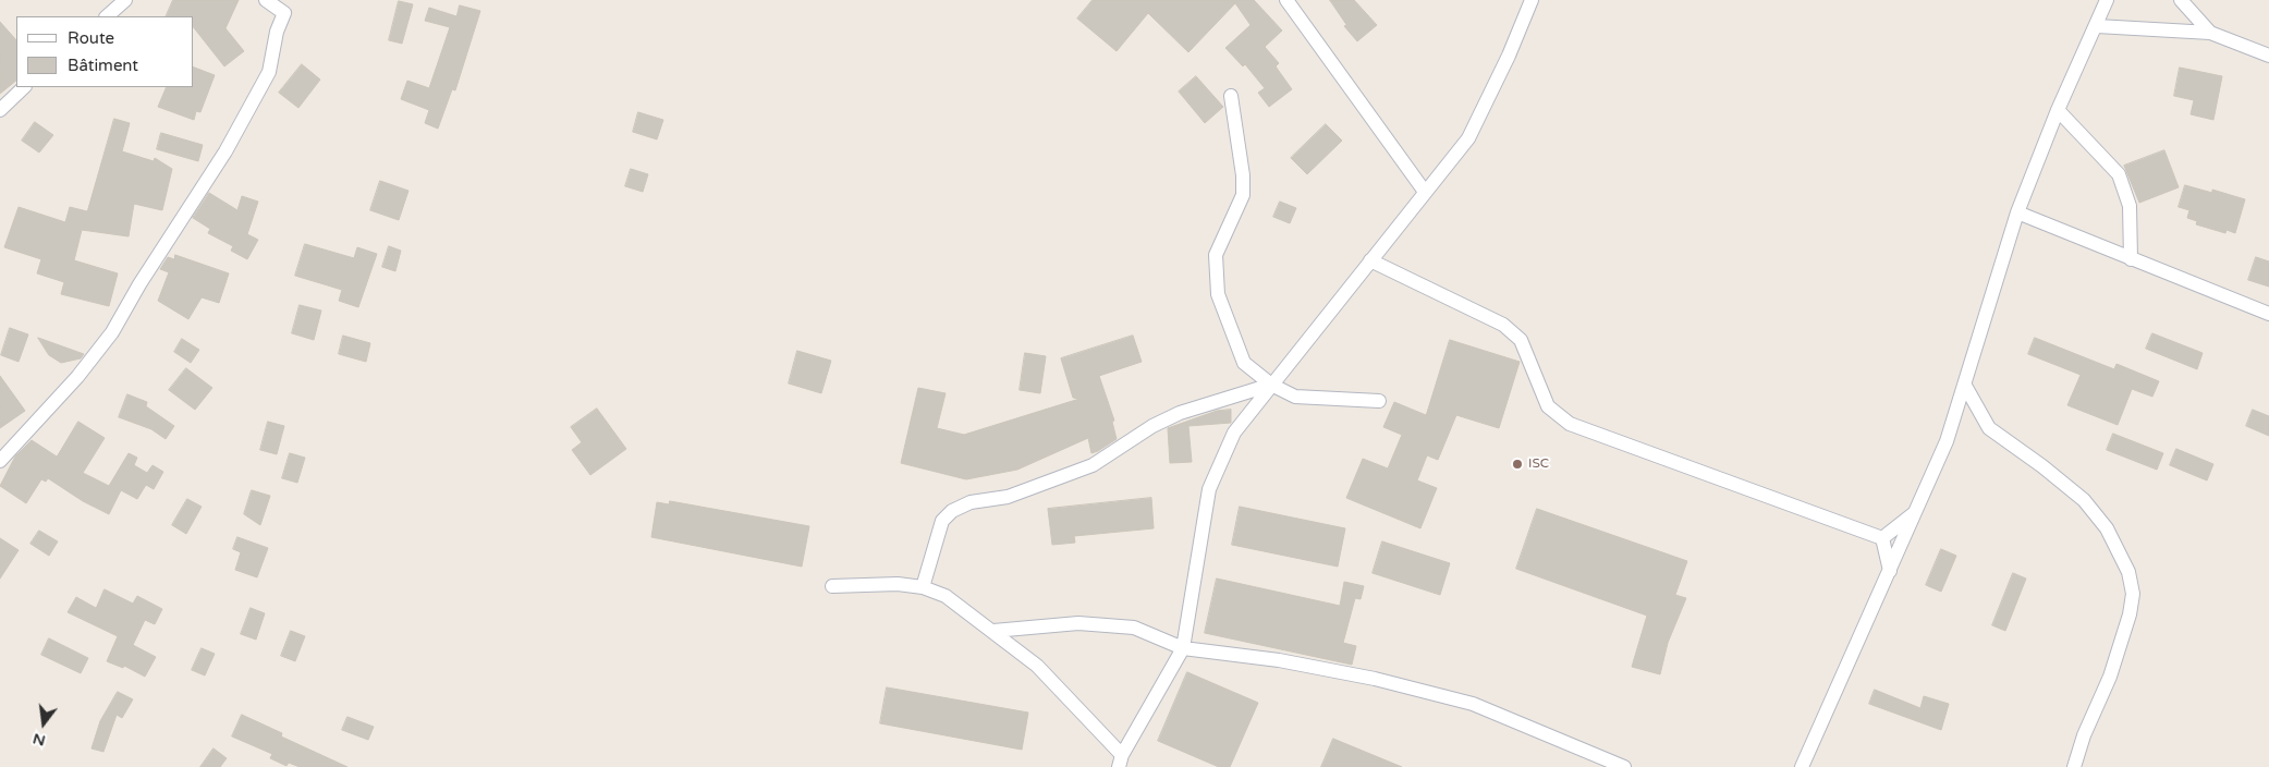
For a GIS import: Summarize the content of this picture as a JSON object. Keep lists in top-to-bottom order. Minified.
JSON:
{"places":["ISC"],"legend":["Route","Bâtiment"],"north":"bottom"}
